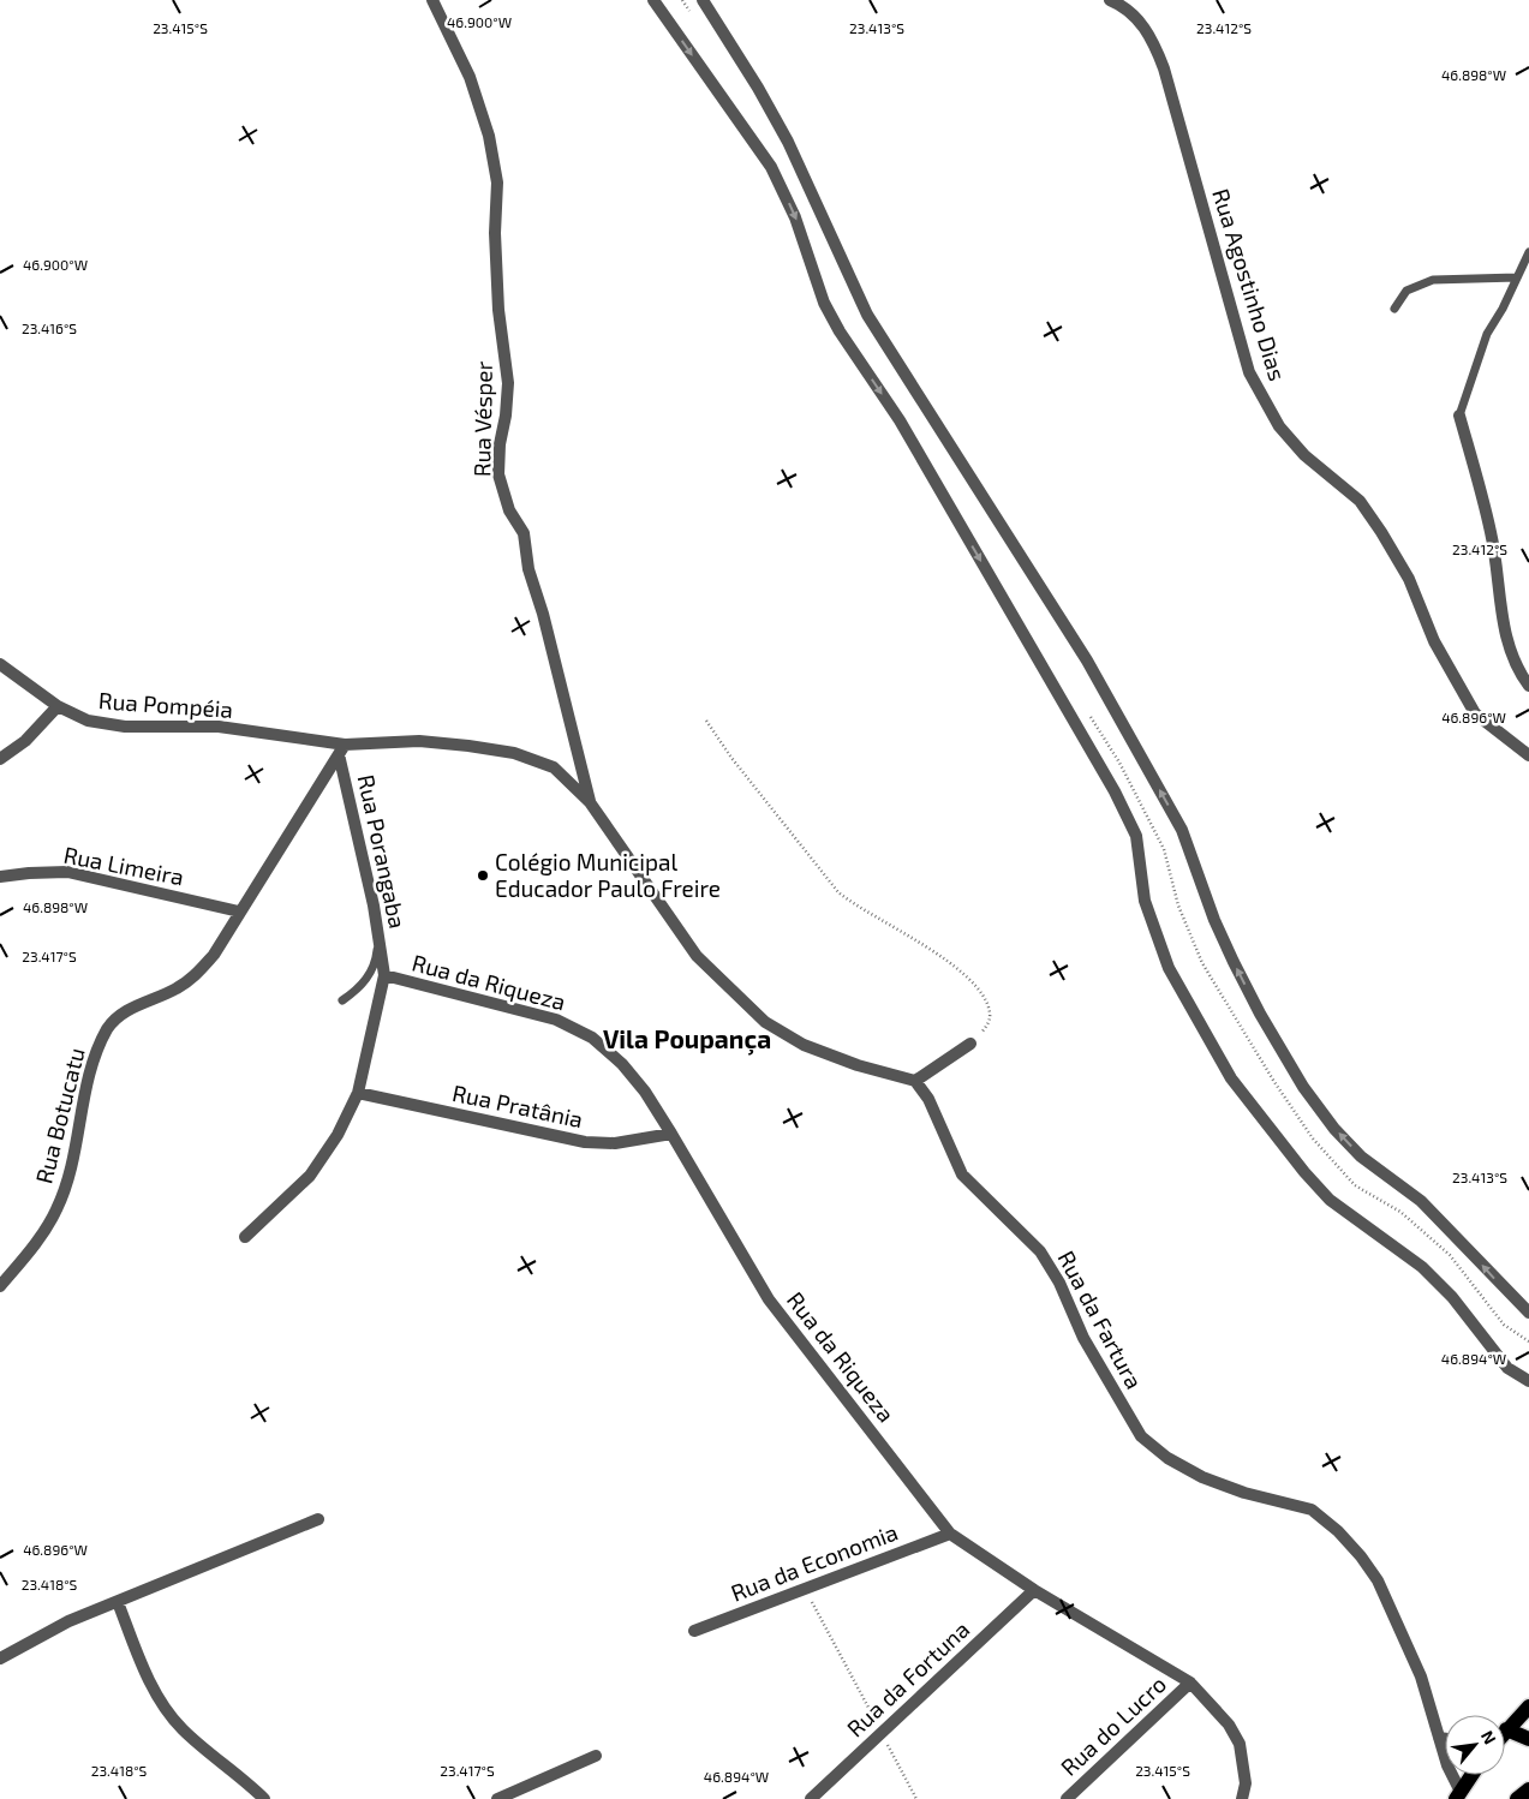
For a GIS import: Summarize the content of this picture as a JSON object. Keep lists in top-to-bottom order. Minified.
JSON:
{"streets":{"street":["Rua Agostinho Dias","Rua Vésper","Rua Pompéia","Rua Porangaba","Rua Limeira","Rua da Riqueza","Rua Pratânia","Rua Botucatu","Rua da Fartura","Rua da Economia","Rua da Fortuna","Rua do Lucro"]},"crossings":[["Rua Pompéia","Rua Porangaba"],["Rua Pompéia","Rua Botucatu"],["Rua Porangaba","Rua da Riqueza"],["Rua Porangaba","Rua Pratânia"],["Rua Porangaba","Rua Botucatu"],["Rua Limeira","Rua Botucatu"],["Rua da Riqueza","Rua Pratânia"],["Rua da Riqueza","Rua da Economia"],["Rua da Riqueza","Rua da Fortuna"],["Rua da Riqueza","Rua do Lucro"]],"districts":["Vila Poupança"],"places":["Colégio Municipal Educador Paulo Freire"],"north":"top right","coordinates":["46.900°W","23.415°S","23.413°S","23.412°S","46.898°W","23.416°S","46.896°W","23.417°S","46.894°W","23.418°S"]}
